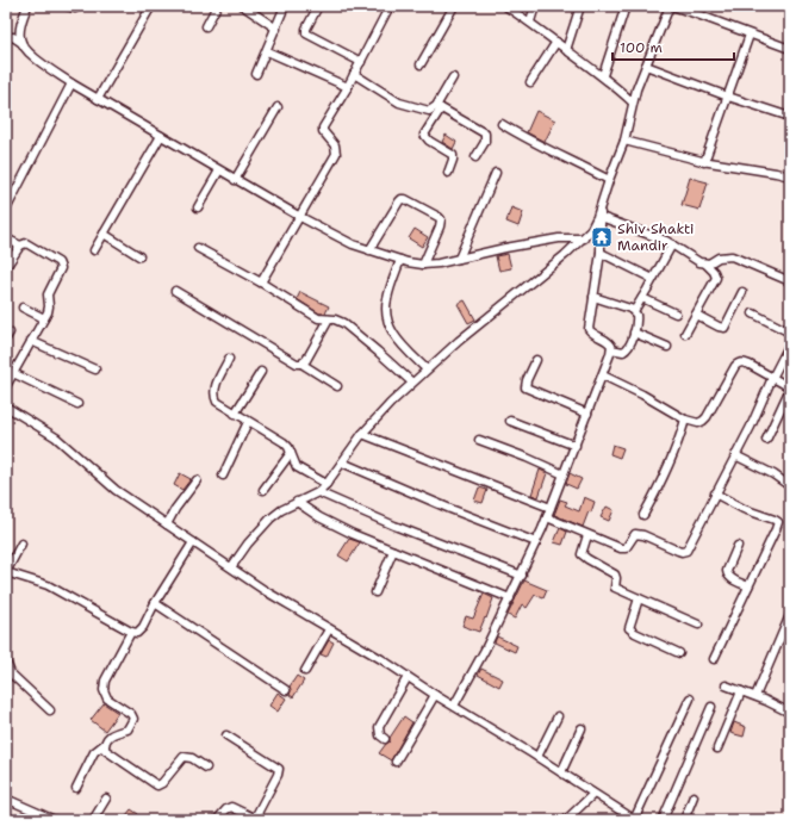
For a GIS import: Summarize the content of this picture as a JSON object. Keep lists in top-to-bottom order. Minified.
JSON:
{"places":{"temple":["Shiv Shakti Mandir"]},"scale_bar":"100 m"}
